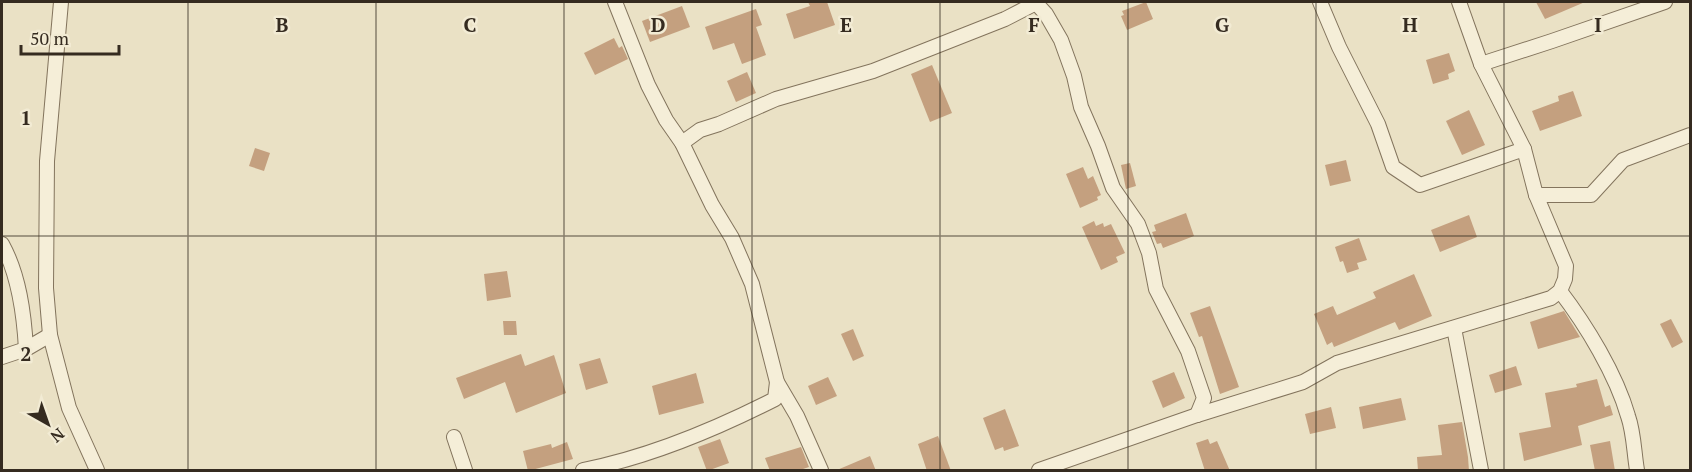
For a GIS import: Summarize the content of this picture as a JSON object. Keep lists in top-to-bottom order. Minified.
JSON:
{"scale_bar":"50 m","north":"bottom right","grid":{"columns":["B","C","D","E","F","G","H","I"],"rows":["1","2"]}}
